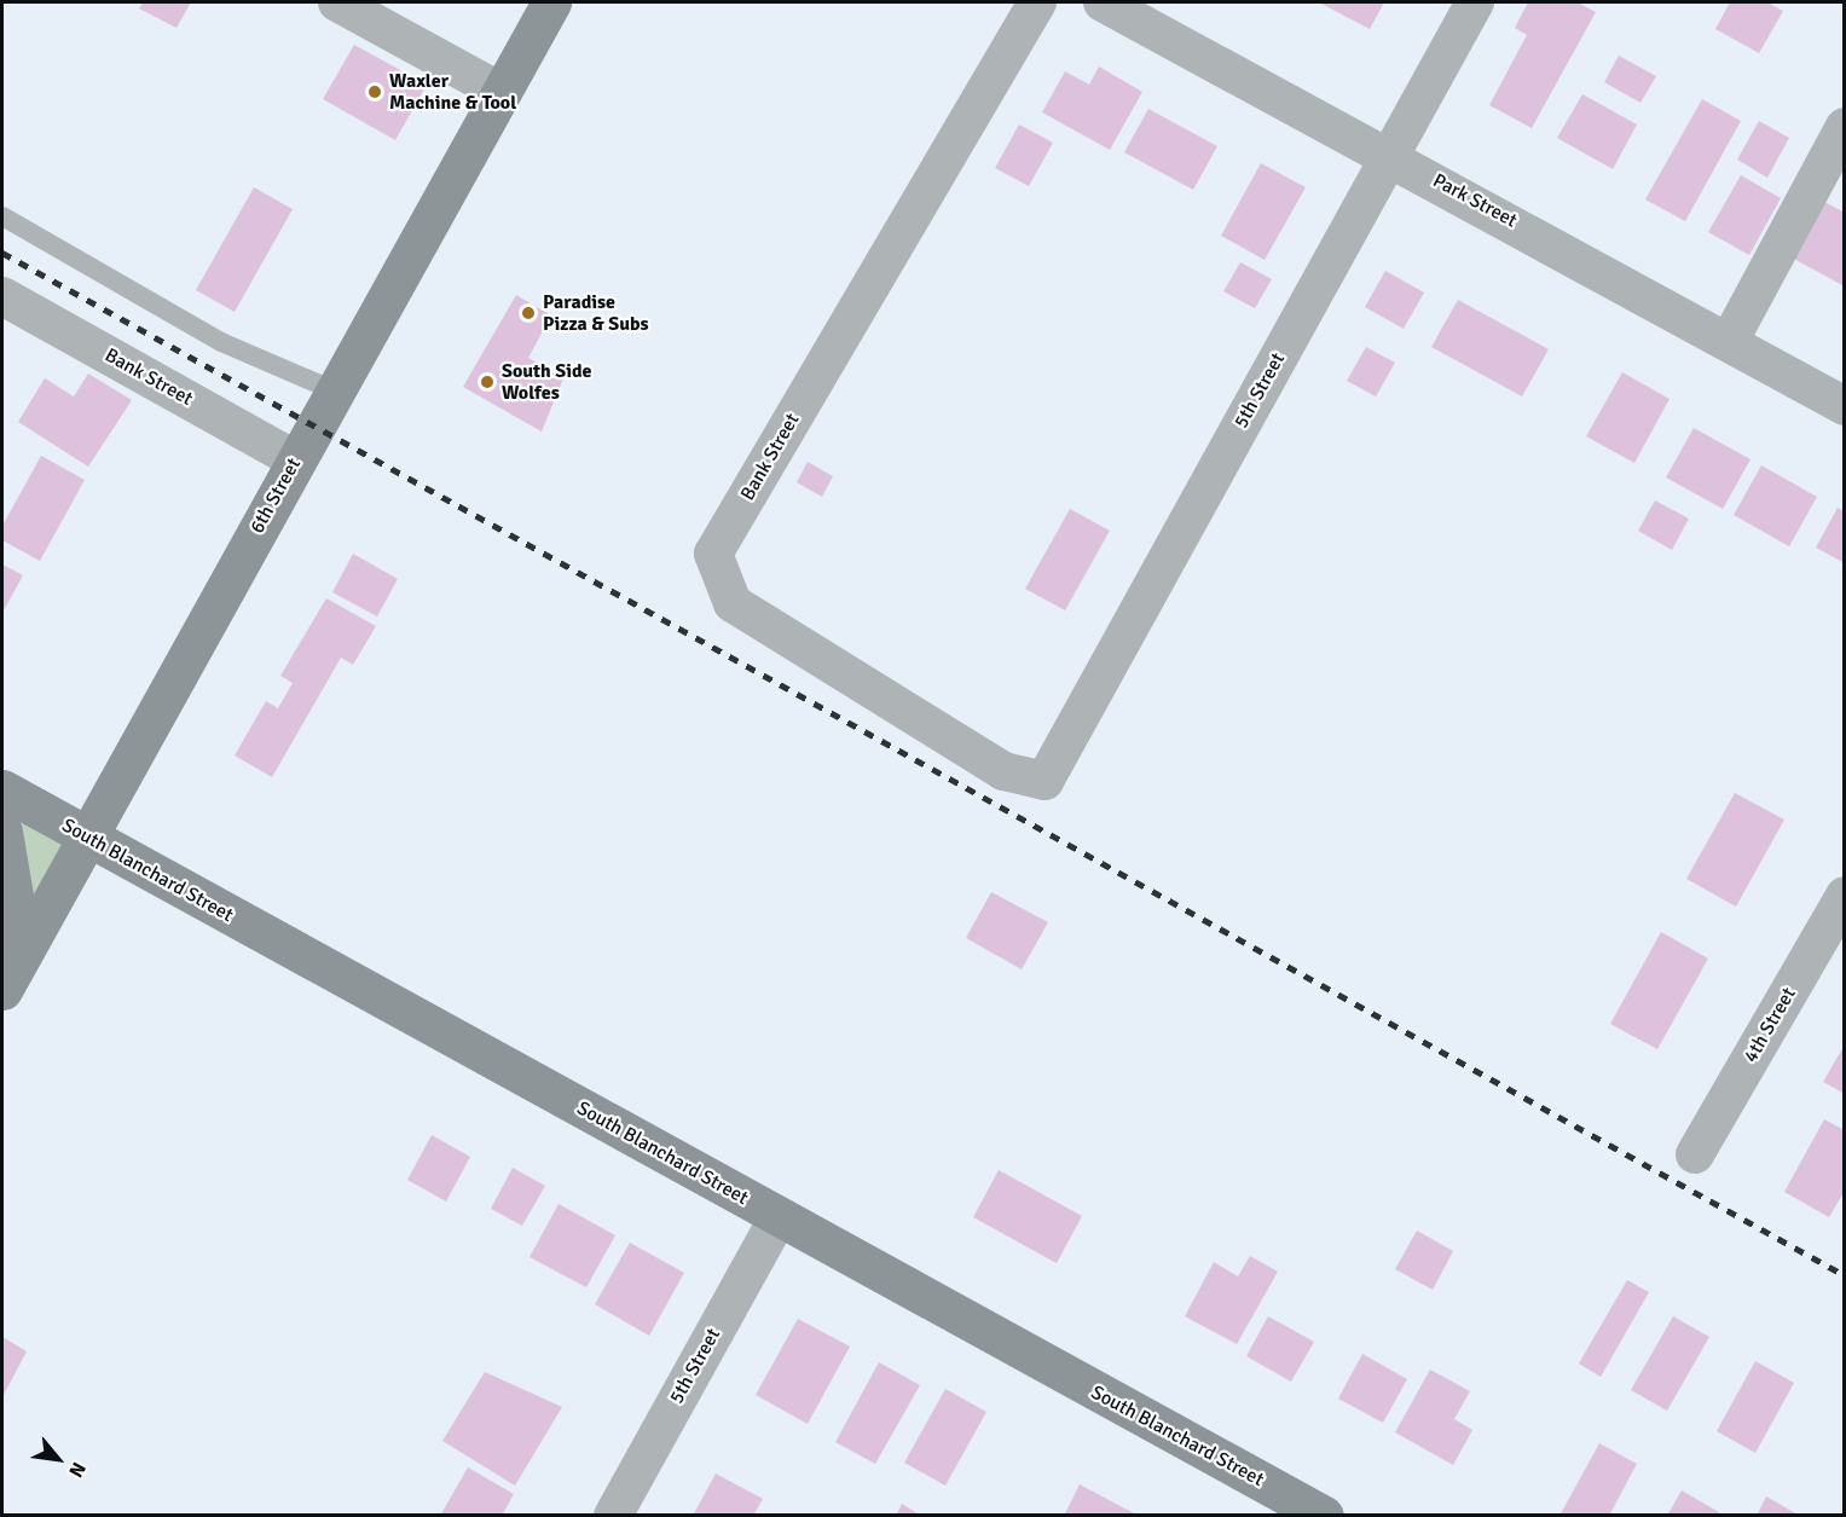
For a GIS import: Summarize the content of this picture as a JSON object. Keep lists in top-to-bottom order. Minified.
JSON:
{"streets":{"street":["Park Street","Bank Street","5th Street","6th Street","South Blanchard Street","4th Street"]},"crossings":[["Park Street","5th Street"],["Bank Street","5th Street"],["Bank Street","6th Street"],["5th Street","South Blanchard Street"],["6th Street","South Blanchard Street"]],"places":["Waxler Machine & Tool","Paradise Pizza & Subs","South Side Wolfes"],"north":"bottom right"}
